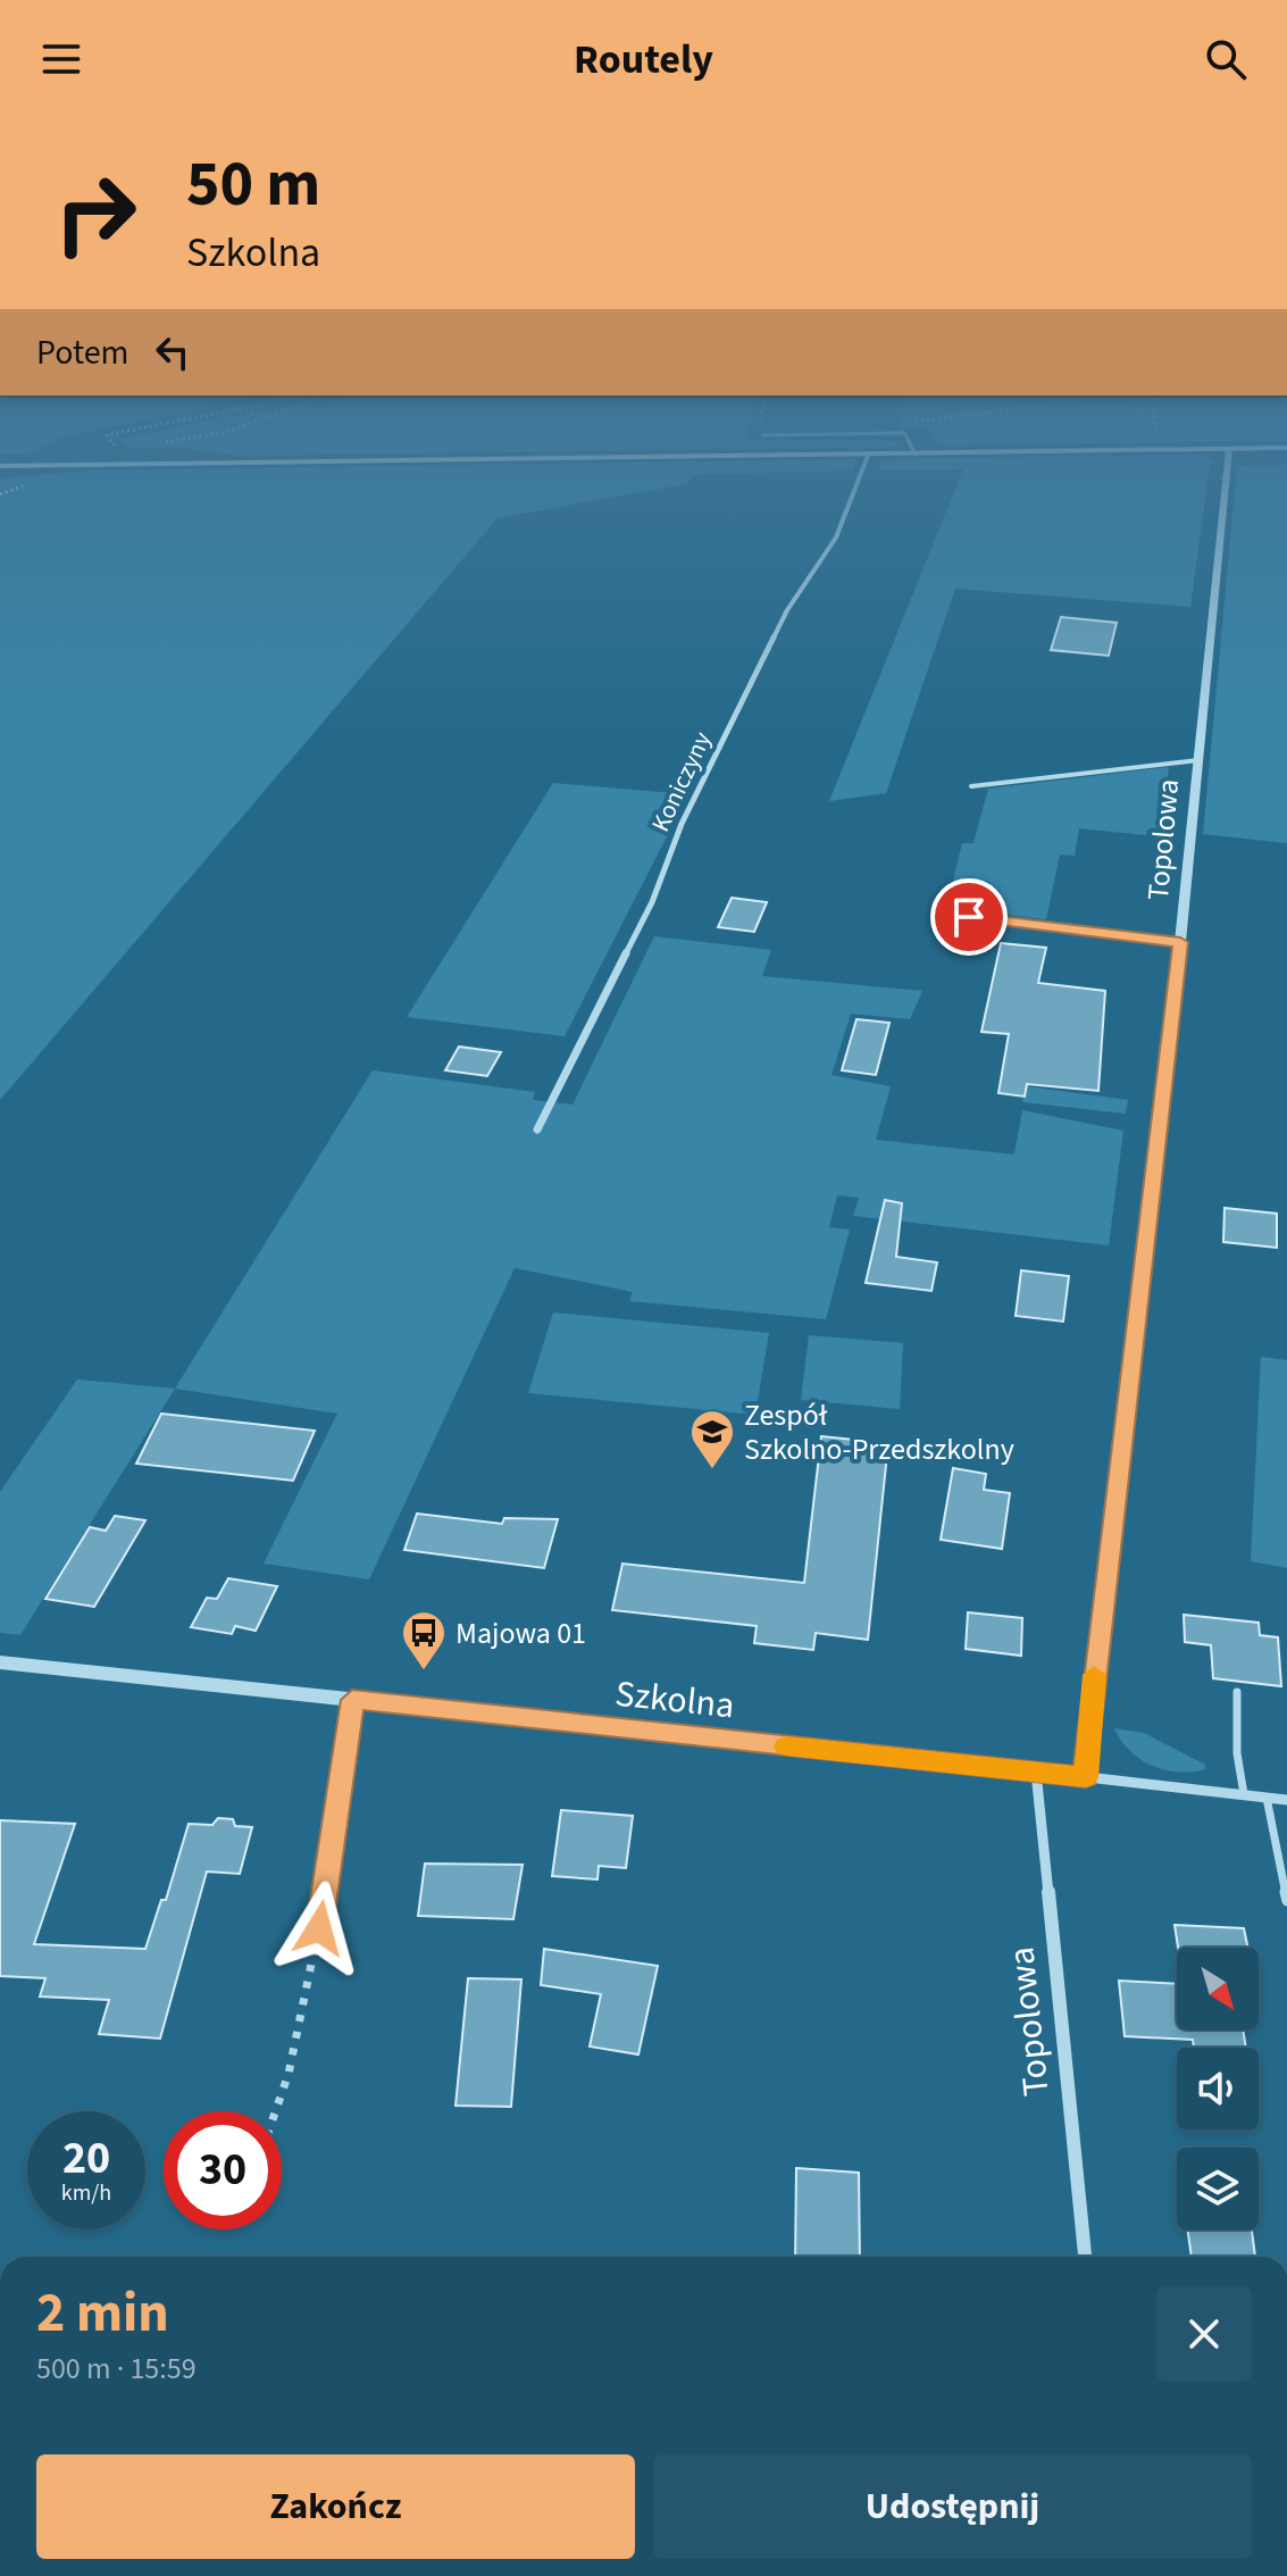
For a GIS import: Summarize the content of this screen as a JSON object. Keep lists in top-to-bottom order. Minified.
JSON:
{"streets":{"street":["Koniczyny","Topolowa","Szkolna"]},"crossings":[["Topolowa","Szkolna"]],"places":{"school or university":["Zespół Szkolno-Przedszkolny"],"bus stop":["Majowa 01"]},"north":"bottom right","page":{"header":"Routely","turn":["50 m","Szkolna"],"then":"Potem","speed":"20 km/h","limit":"30","heading":["2 min","500 m · 15:59"],"buttons":["Zakończ","Udostępnij"]}}
